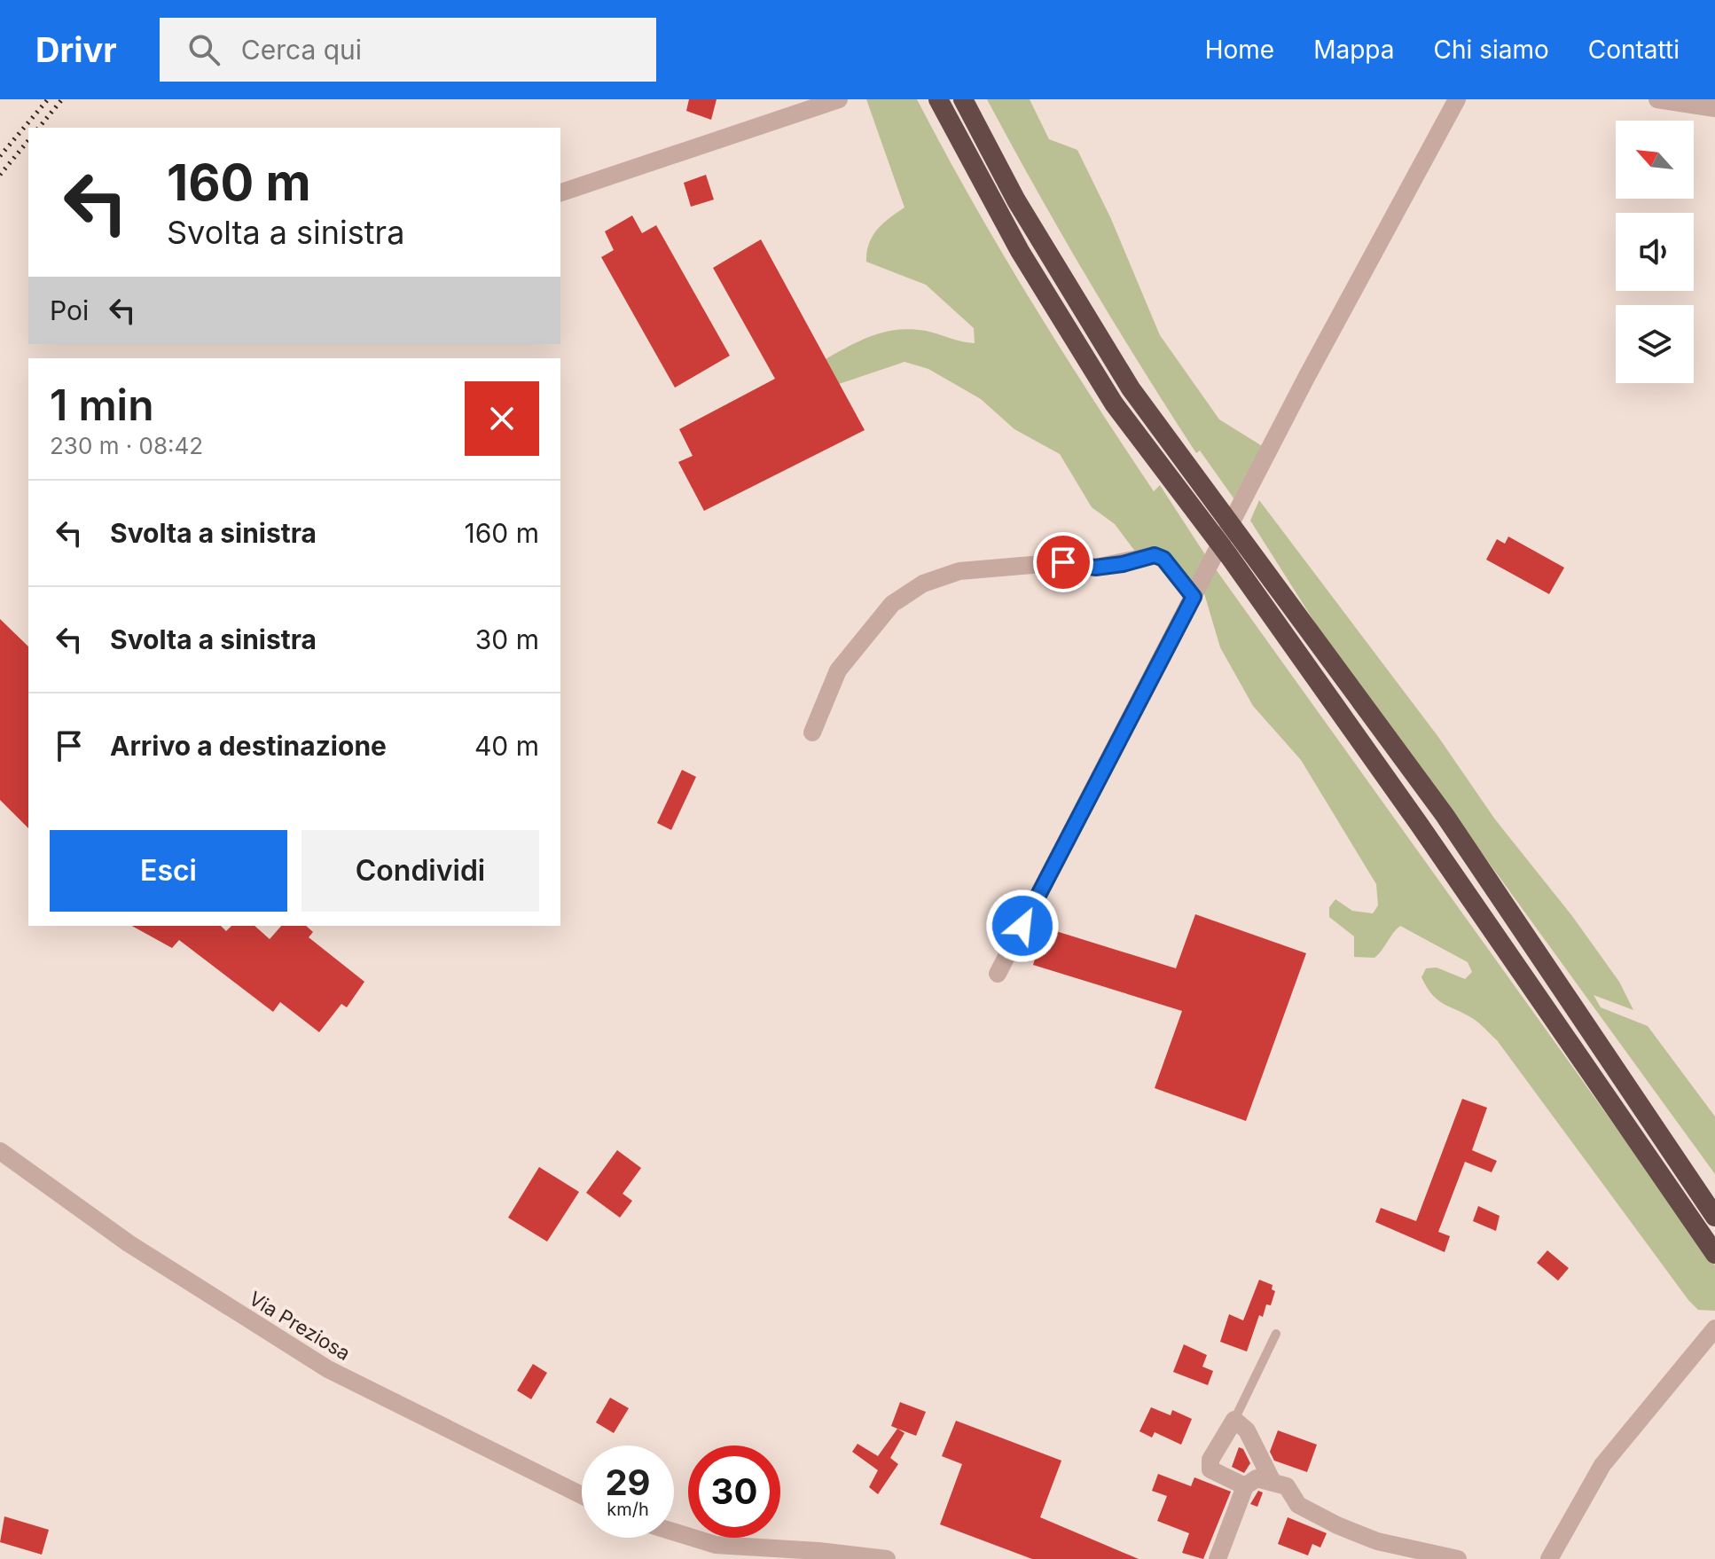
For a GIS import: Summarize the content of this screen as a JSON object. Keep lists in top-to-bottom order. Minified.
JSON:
{"streets":{"street":["Via Preziosa"]},"north":"top left","page":{"header":"Drivr","search":"Cerca qui","nav":["Home","Mappa","Chi siamo","Contatti"],"turn":["160 m","Svolta a sinistra"],"then":"Poi","heading":["1 min","230 m · 08:42"],"list":[{"name":"Svolta a sinistra","value":"160 m"},{"name":"Svolta a sinistra","value":"30 m"},{"name":"Arrivo a destinazione","value":"40 m"}],"buttons":["Esci","Condividi"],"speed":"29 km/h","limit":"30"}}
